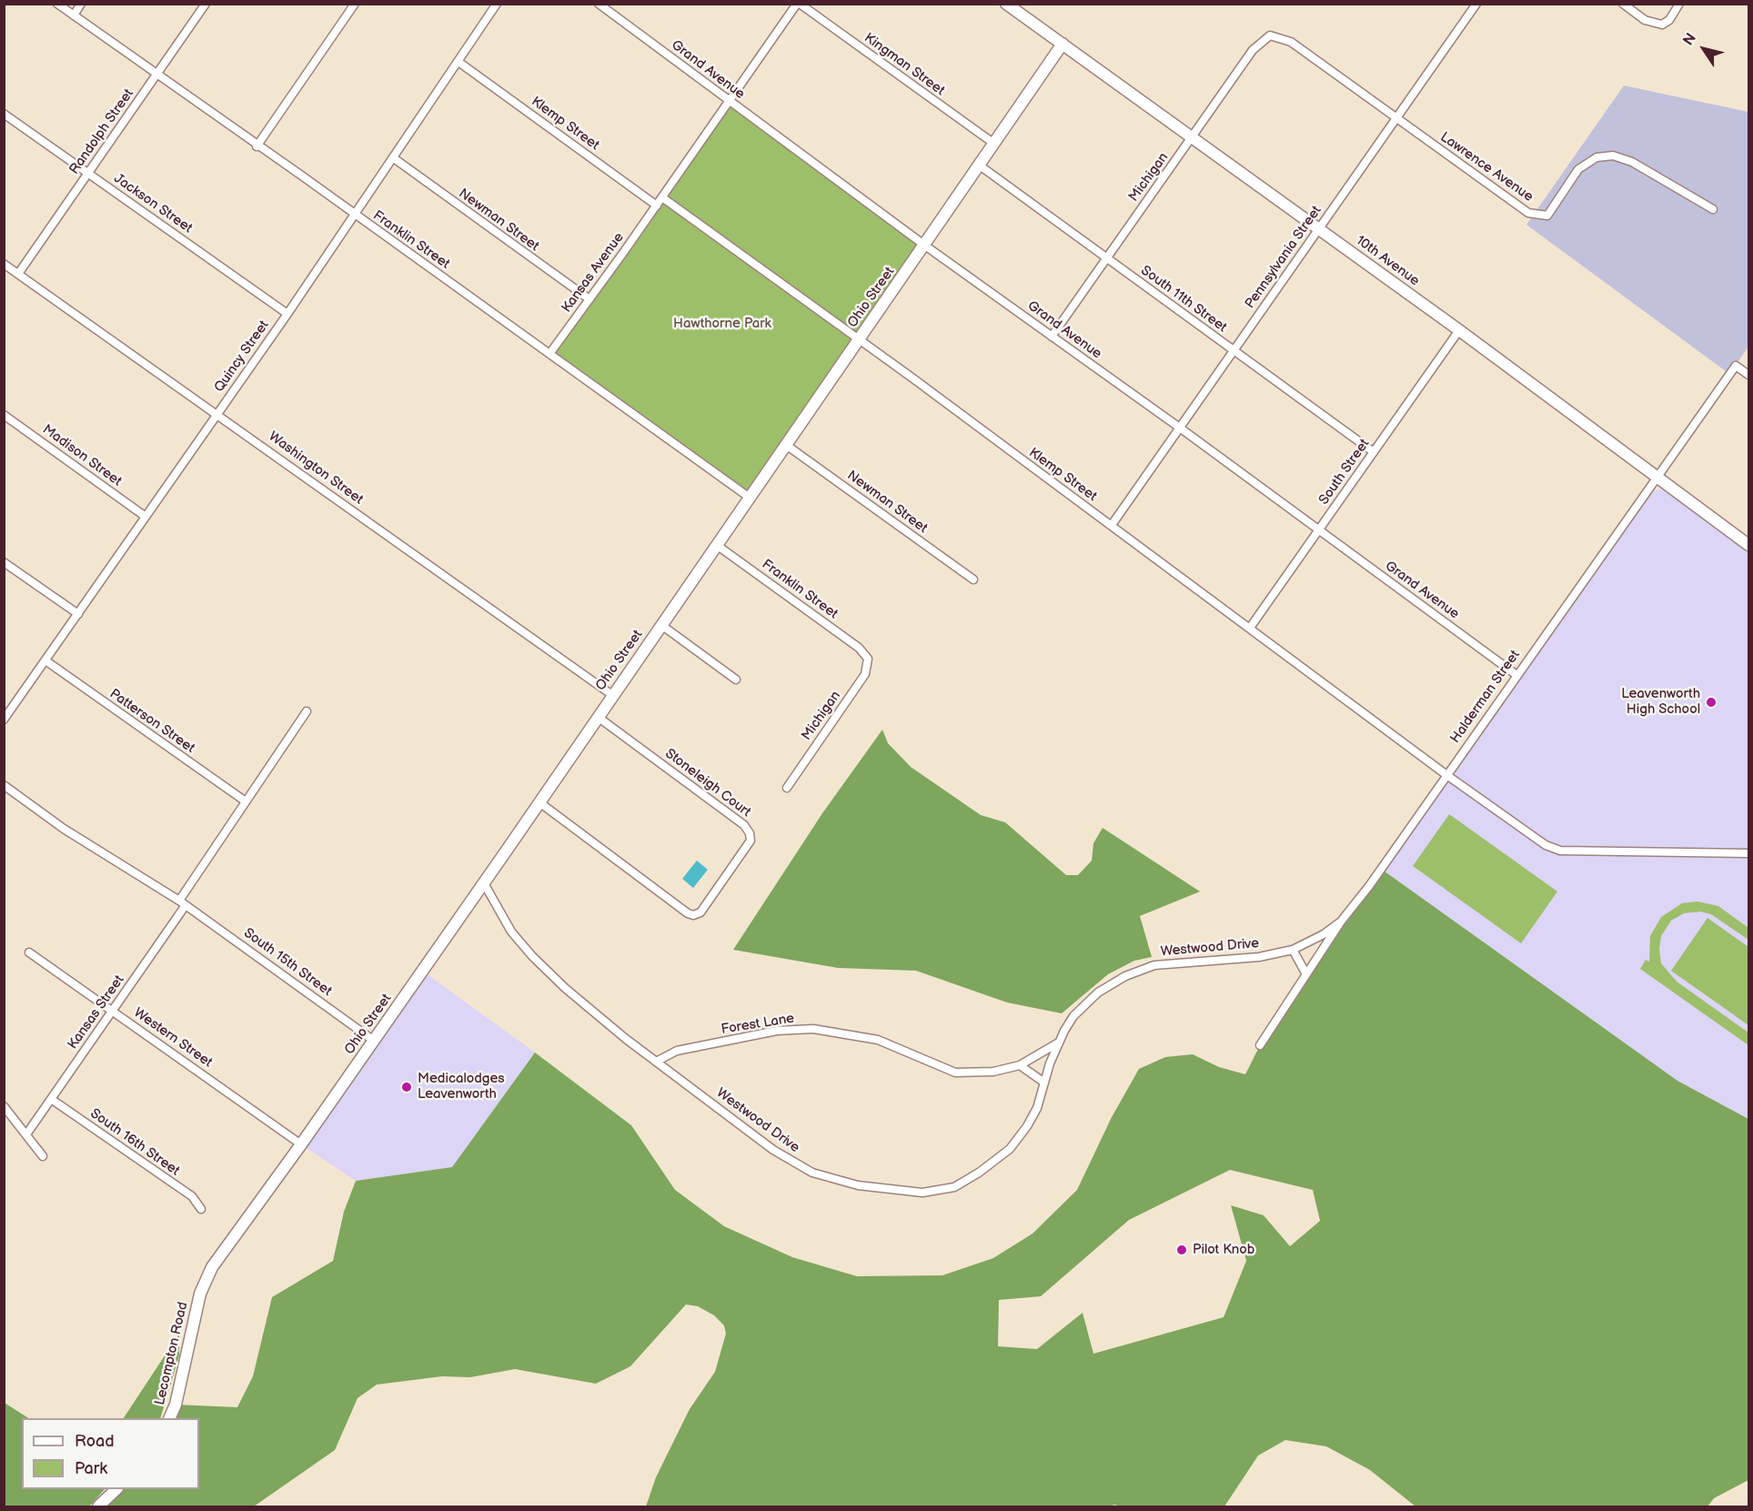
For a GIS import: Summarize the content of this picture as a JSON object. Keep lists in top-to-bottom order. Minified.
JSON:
{"streets":{"street":["Kingman Street","Grand Avenue","Klemp Street","Randolph Street","Lawrence Avenue","Michigan","Jackson Street","Newman Street","Franklin Street","Pennsylvania Street","10th Avenue","Kansas Avenue","Ohio Street","South 11th Street","Quincy Street","Madison Street","Washington Street","South Street","Halderman Street","Patterson Street","Stoneleigh Court","Westwood Drive","South 15th Street","Kansas Street","Forest Lane","Western Street","South 16th Street","Lecompton Road"]},"crossings":[["Kingman Street","Ohio Street"],["Grand Avenue","Michigan"],["Grand Avenue","Pennsylvania Street"],["Grand Avenue","Ohio Street"],["Grand Avenue","South Street"],["Grand Avenue","Halderman Street"],["Klemp Street","Pennsylvania Street"],["Klemp Street","Kansas Avenue"],["Klemp Street","Ohio Street"],["Klemp Street","Quincy Street"],["Klemp Street","South Street"],["Klemp Street","Halderman Street"],["Randolph Street","Jackson Street"],["Randolph Street","Franklin Street"],["Randolph Street","Washington Street"],["Lawrence Avenue","Michigan"],["Lawrence Avenue","Pennsylvania Street"],["Michigan","Franklin Street"],["Michigan","10th Avenue"],["Michigan","South 11th Street"],["Jackson Street","Quincy Street"],["Newman Street","Kansas Avenue"],["Newman Street","Ohio Street"],["Newman Street","Quincy Street"],["Franklin Street","Kansas Avenue"],["Franklin Street","Ohio Street"],["Franklin Street","Quincy Street"],["Pennsylvania Street","10th Avenue"],["Pennsylvania Street","South 11th Street"],["10th Avenue","Ohio Street"],["10th Avenue","South Street"],["10th Avenue","Halderman Street"],["Ohio Street","South 11th Street"],["Ohio Street","Washington Street"],["Ohio Street","Stoneleigh Court"],["Ohio Street","Westwood Drive"],["Ohio Street","South 15th Street"],["Ohio Street","Western Street"],["Ohio Street","Lecompton Road"],["South 11th Street","South Street"],["Quincy Street","Madison Street"],["Quincy Street","Washington Street"],["Quincy Street","Patterson Street"],["Halderman Street","Westwood Drive"],["Patterson Street","Kansas Street"],["Westwood Drive","Forest Lane"],["South 15th Street","Kansas Street"],["Kansas Street","Western Street"],["Kansas Street","South 16th Street"]],"parks":["Hawthorne Park"],"places":["Leavenworth High School","Medicalodges Leavenworth","Pilot Knob"],"legend":["Road","Park"],"north":"top left"}
